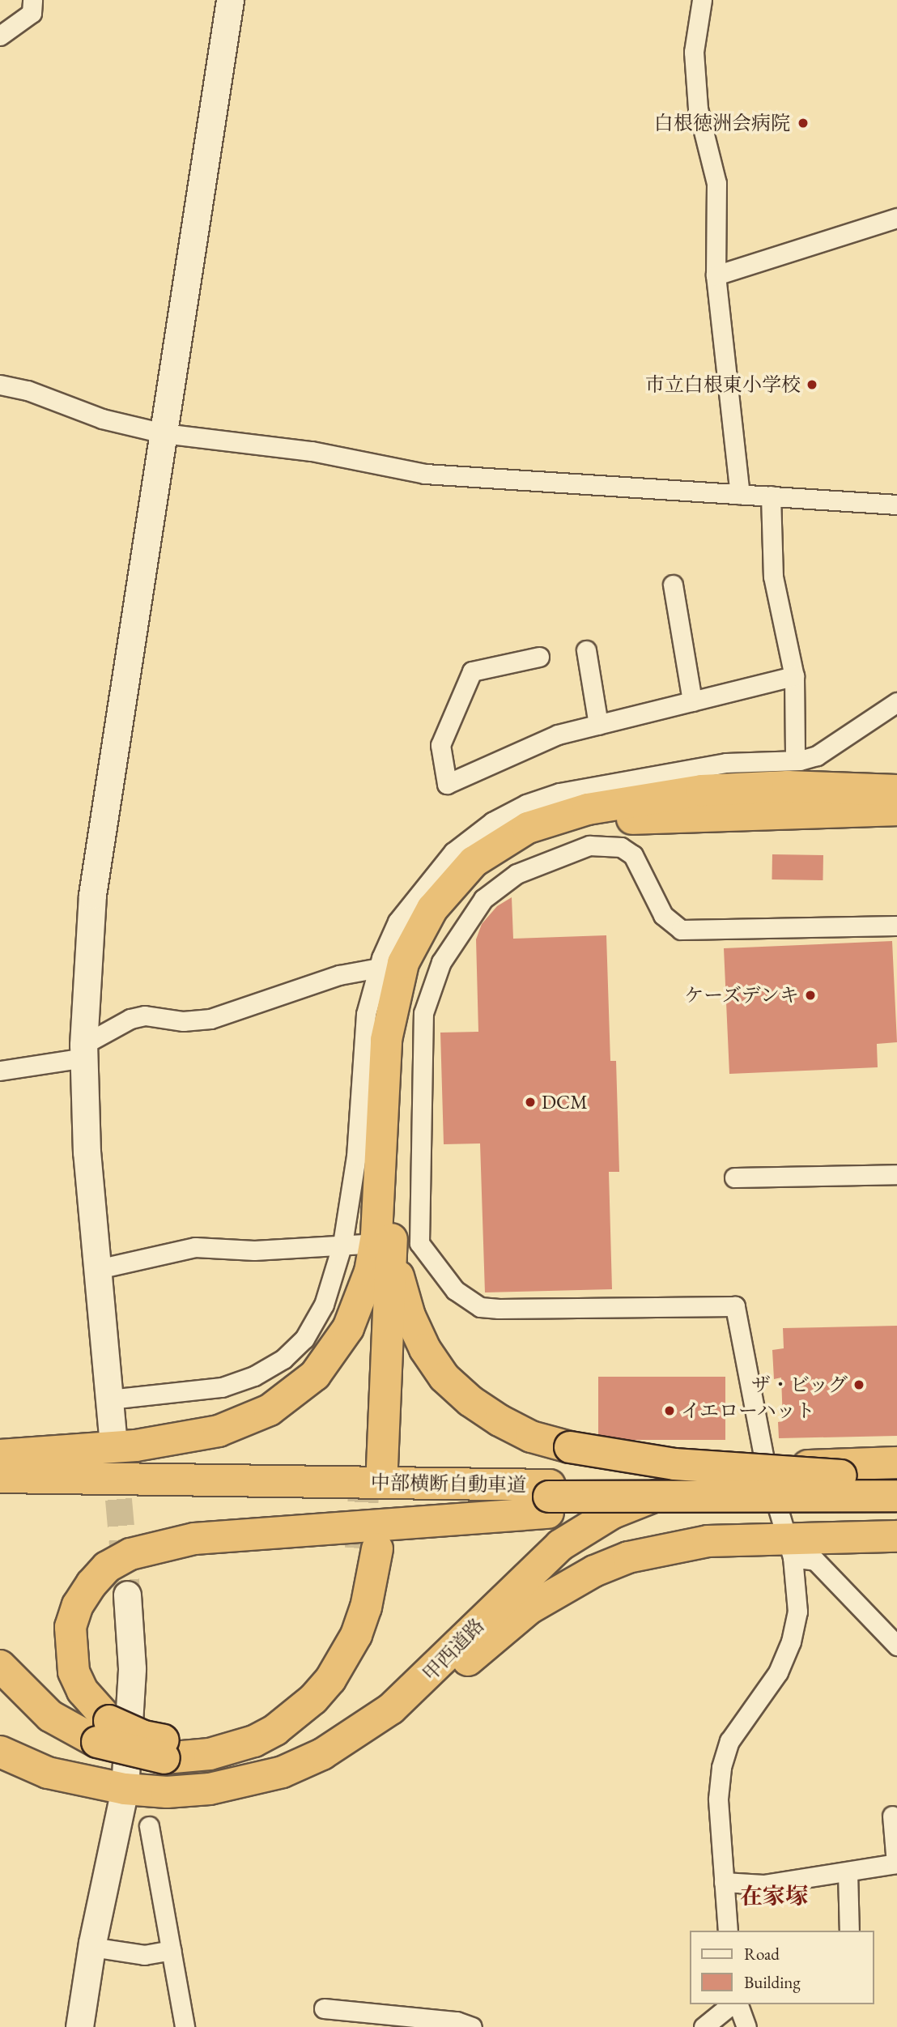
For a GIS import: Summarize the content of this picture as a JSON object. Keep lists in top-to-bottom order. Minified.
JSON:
{"streets":{"highway":["中部横断自動車道","甲西道路"]},"districts":["在家塚"],"places":["白根徳洲会病院","市立白根東小学校","ケーズデンキ","DCM","ザ・ビッグ","イエローハット"],"legend":["Road","Building"]}
